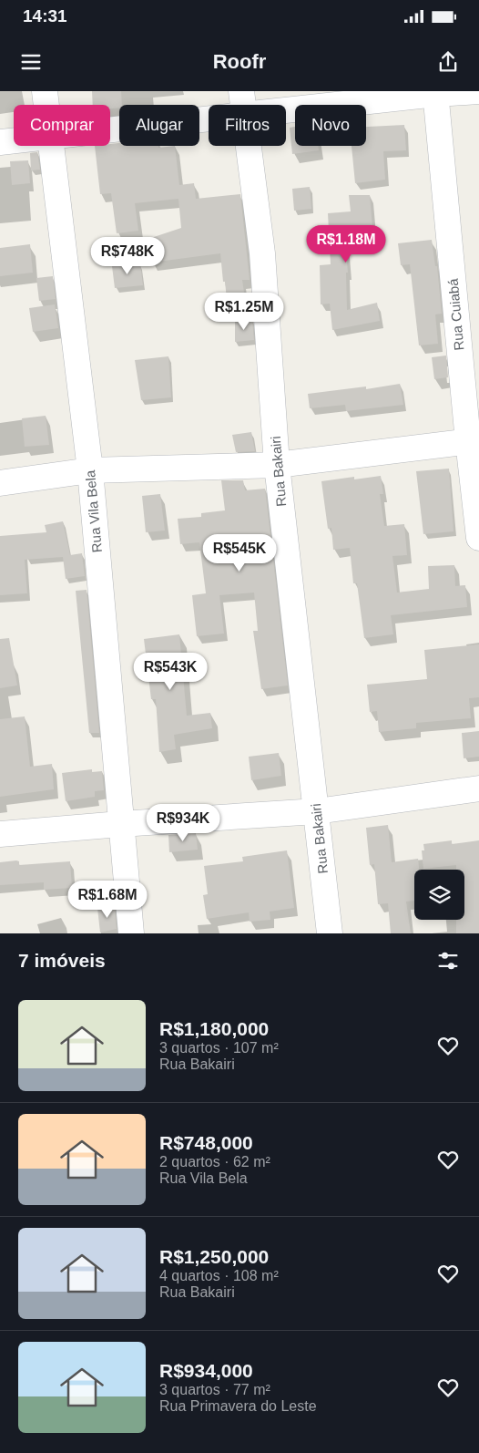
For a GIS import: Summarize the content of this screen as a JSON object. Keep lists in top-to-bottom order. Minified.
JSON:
{"streets":{"street":["Rua Cuiabá","Rua Bakairi","Rua Vila Bela"]},"page":{"status":"14:31","header":"Roofr","chip":["Comprar","Alugar","Filtros","Novo"],"price":["R$1.18M","R$748K","R$1.25M","R$545K","R$543K","R$934K","R$1.68M"],"heading":"7 imóveis","list":[{"name":"R$1,180,000","note":"3 quartos · 107 m² · Rua Bakairi"},{"name":"R$748,000","note":"2 quartos · 62 m² · Rua Vila Bela"},{"name":"R$1,250,000","note":"4 quartos · 108 m² · Rua Bakairi"},{"name":"R$934,000","note":"3 quartos · 77 m² · Rua Primavera do Leste"}]}}
